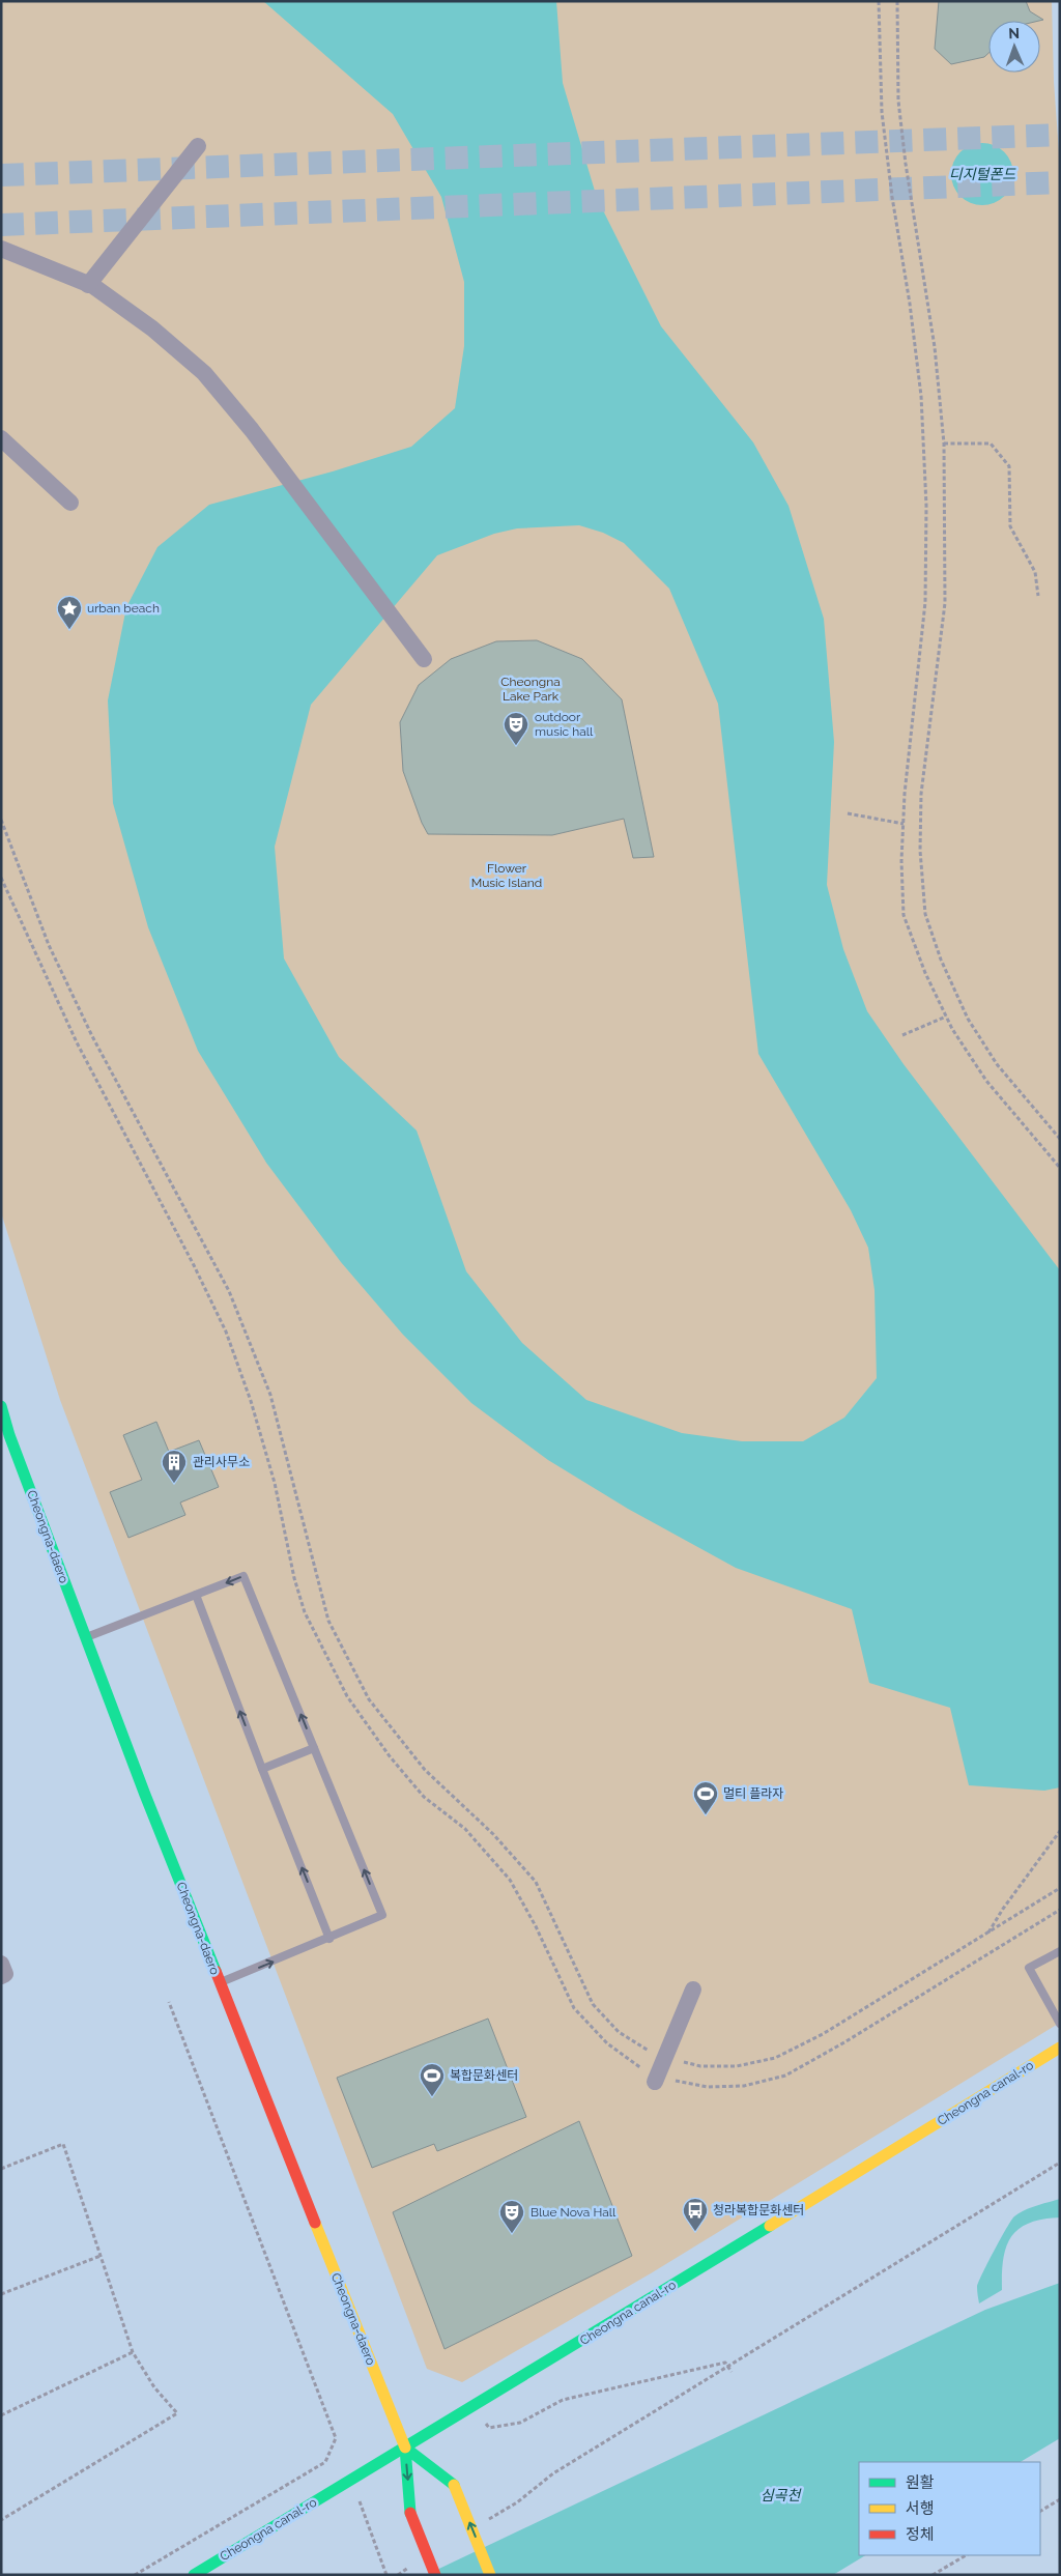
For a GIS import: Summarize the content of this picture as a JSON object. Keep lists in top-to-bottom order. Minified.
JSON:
{"streets":{"street":["Cheongna-daero","Cheongna canal-ro"]},"crossings":[["Cheongna-daero","Cheongna canal-ro"]],"water":["디지털폰드","심곡천"],"parks":["Cheongna Lake Park","Flower Music Island"],"places":{"place":["urban beach"],"theatre":["outdoor music hall","Blue Nova Hall"],"building":["관리사무소"],"sports":["멀티 플라자","복합문화센터"],"bus stop":["청라복합문화센터"]},"legend":["원활","서행","정체"],"north":"top"}
